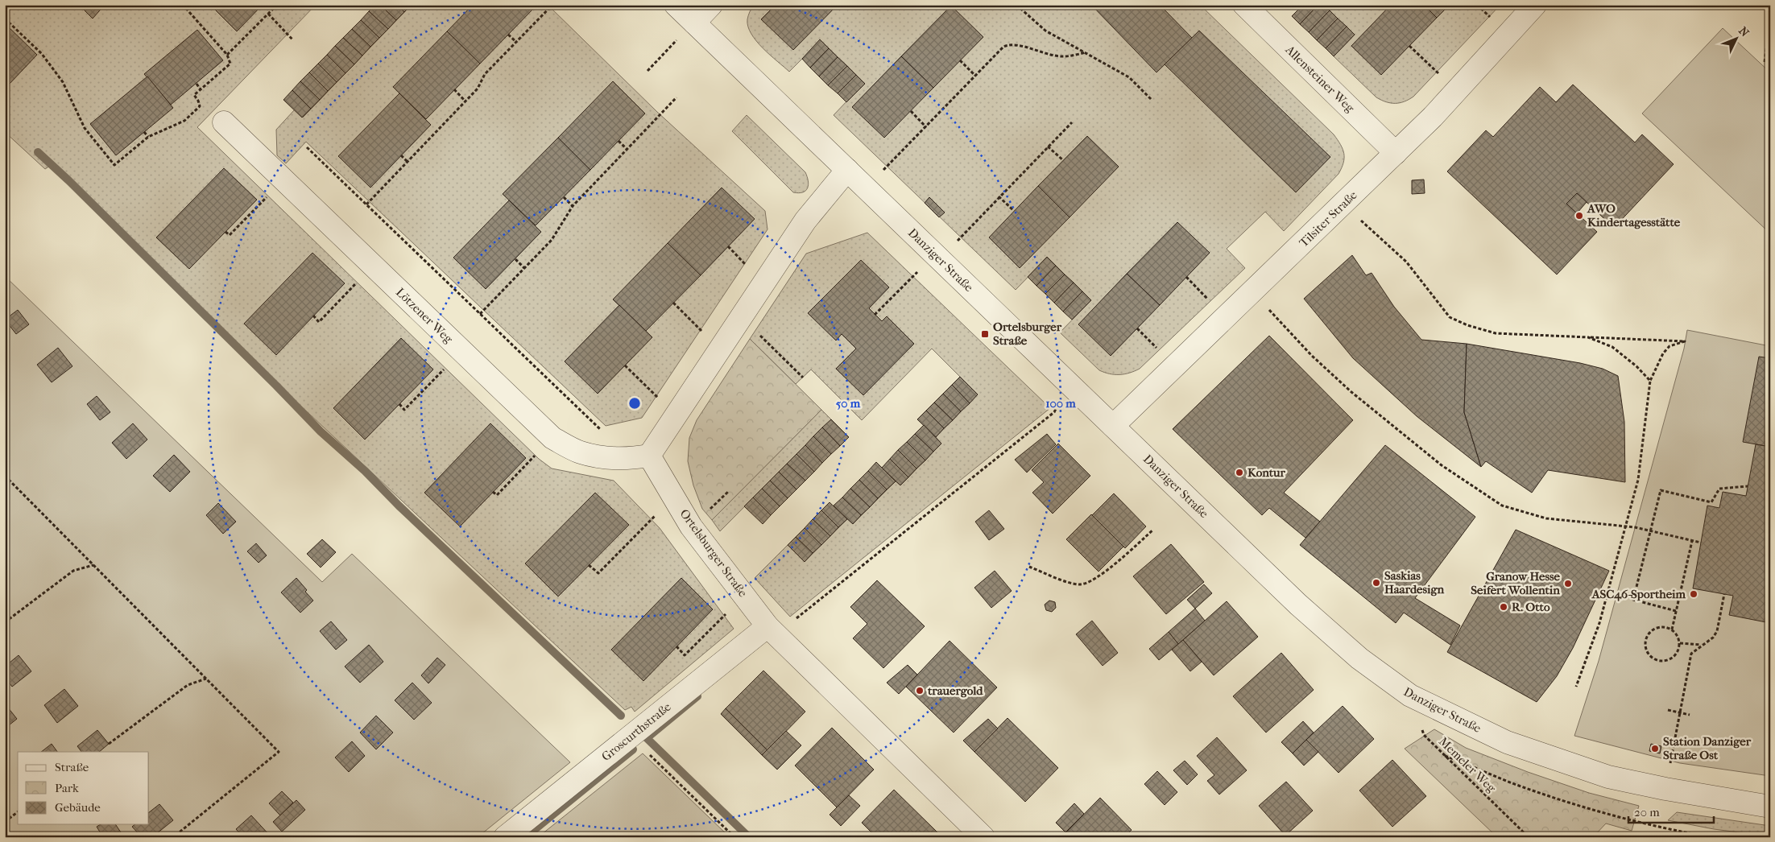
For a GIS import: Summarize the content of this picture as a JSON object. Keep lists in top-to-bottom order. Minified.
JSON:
{"streets":{"street":["Allensteiner Weg","Tilsiter Straße","Danziger Straße","Lötzener Weg","Ortelsburger Straße","Groscurthstraße"],"path":["Memeler Weg"]},"crossings":[["Allensteiner Weg","Tilsiter Straße"],["Tilsiter Straße","Danziger Straße"],["Danziger Straße","Memeler Weg"],["Lötzener Weg","Ortelsburger Straße"],["Ortelsburger Straße","Groscurthstraße"]],"places":{"other":["AWO Kindertagesstätte","Kontur","Saskias Haardesign","Granow Hesse Seifert Wollentin","ASC46-Sportheim","R. Otto","trauergold","Station Danziger Straße Ost"],"transit":["Ortelsburger Straße"]},"legend":["Straße","Park","Gebäude"],"scale_bar":"20 m","north":"top right","rings":["50 m","100 m"]}
